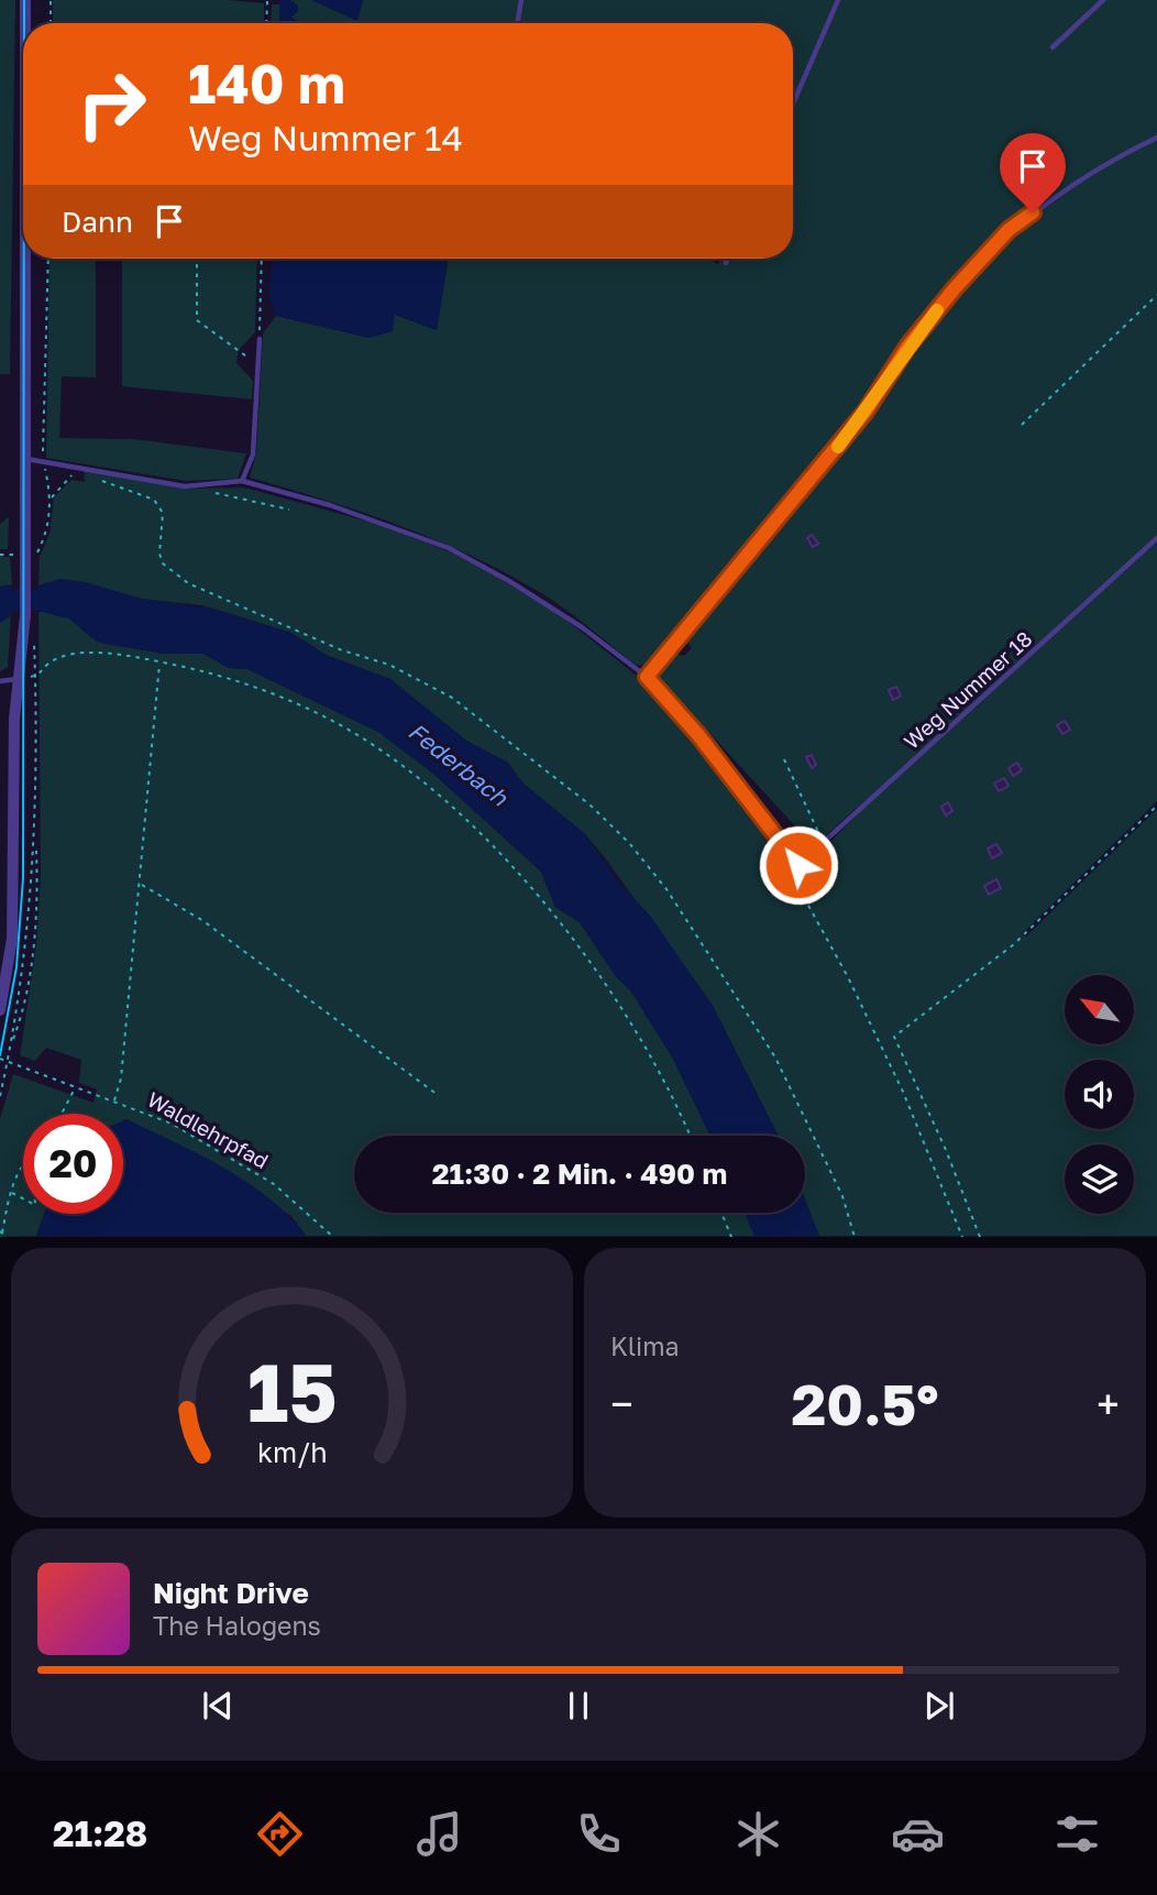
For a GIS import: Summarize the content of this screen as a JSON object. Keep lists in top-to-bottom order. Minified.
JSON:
{"streets":{"lane":["Weg Nummer 18"],"path":["Waldlehrpfad"]},"water":["Federbach"],"north":"top left","page":{"turn":["140 m","Weg Nummer 14"],"then":"Dann","limit":"20","trip":"21:30 · 2 Min. · 490 m","tile":"Klima","heat":["−","20.5°","+"],"song":["Night Drive","The Halogens"],"tabs":"21:28","gauge":["15","km/h"]}}
